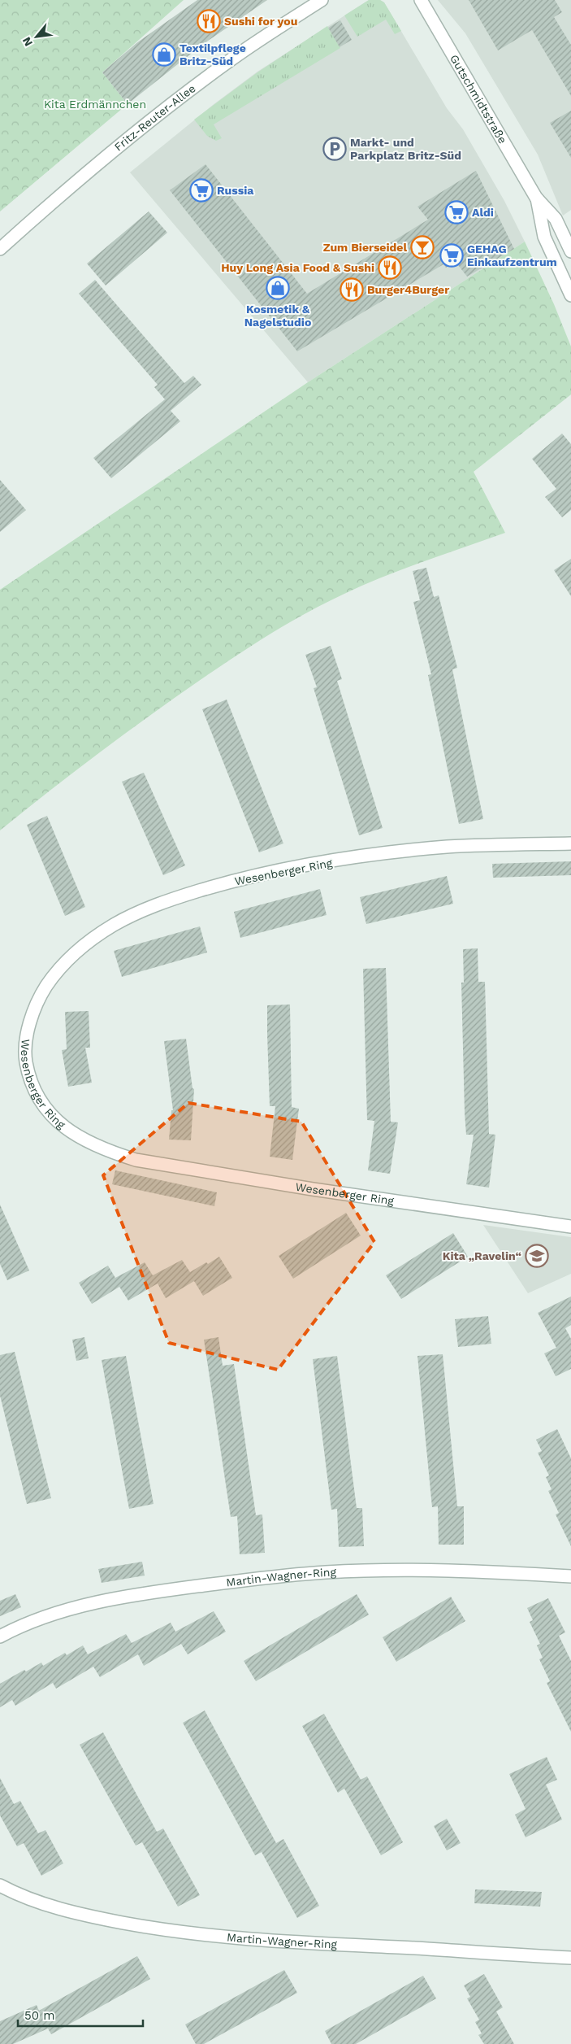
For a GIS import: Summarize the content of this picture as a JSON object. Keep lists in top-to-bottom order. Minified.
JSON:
{"streets":{"street":["Gutschmidtstraße","Fritz-Reuter-Allee","Wesenberger Ring","Martin-Wagner-Ring"]},"parks":["Kita Erdmännchen"],"places":{"restaurant":["Sushi for you","Huy Long Asia Food & Sushi","Burger4Burger"],"shop":["Textilpflege Britz-Süd","Kosmetik & Nagelstudio"],"parking":["Markt- und Parkplatz Britz-Süd"],"supermarket":["Russia","Aldi","GEHAG Einkaufzentrum"],"bar":["Zum Bierseidel"],"school or university":["Kita „Ravelin“"]},"scale_bar":"50 m","north":"bottom left"}
